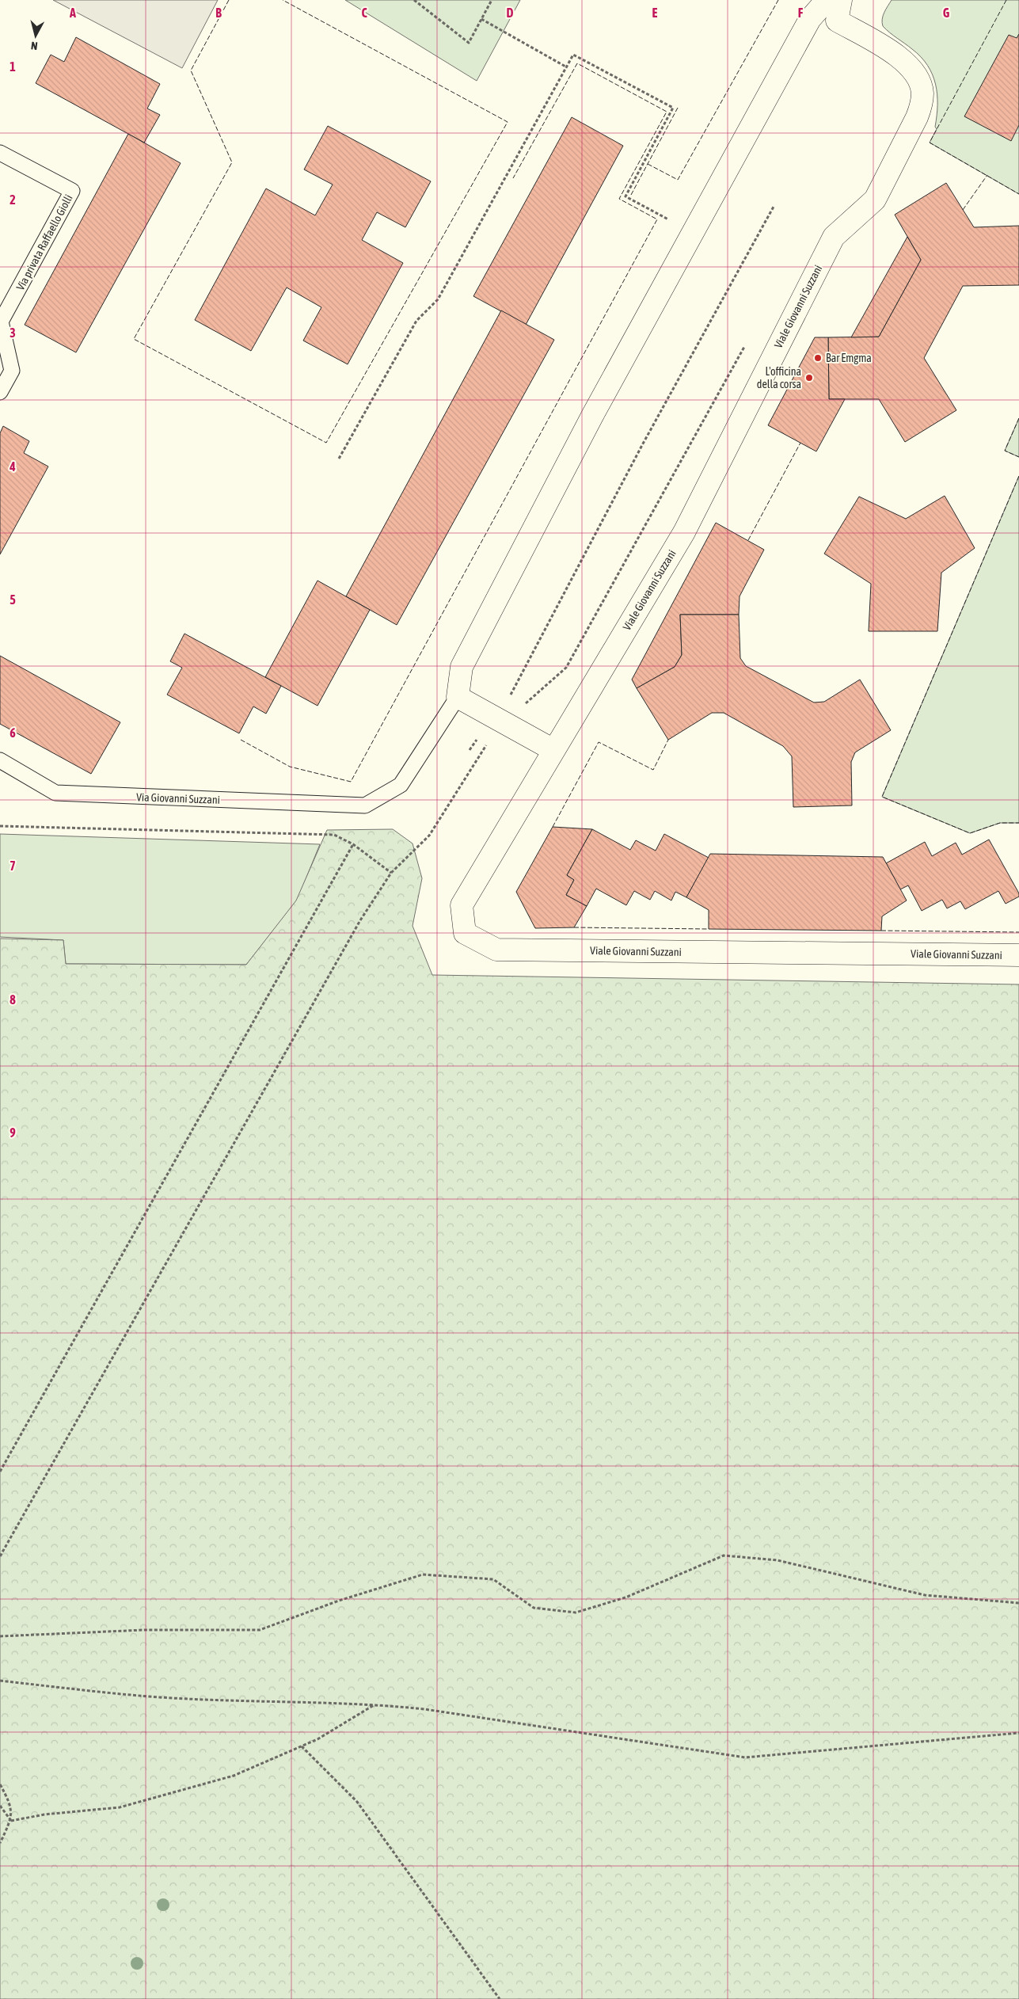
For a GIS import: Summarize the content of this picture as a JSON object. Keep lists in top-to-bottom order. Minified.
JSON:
{"streets":{"street":["Viale Giovanni Suzzani"],"lane":["Via privata Raffaello Giolli","Via Giovanni Suzzani"]},"places":["Bar Emgma","L'officina della corsa"],"north":"bottom","grid":{"columns":["A","B","C","D","E","F","G"],"rows":["1","2","3","4","5","6","7","8","9"]}}
